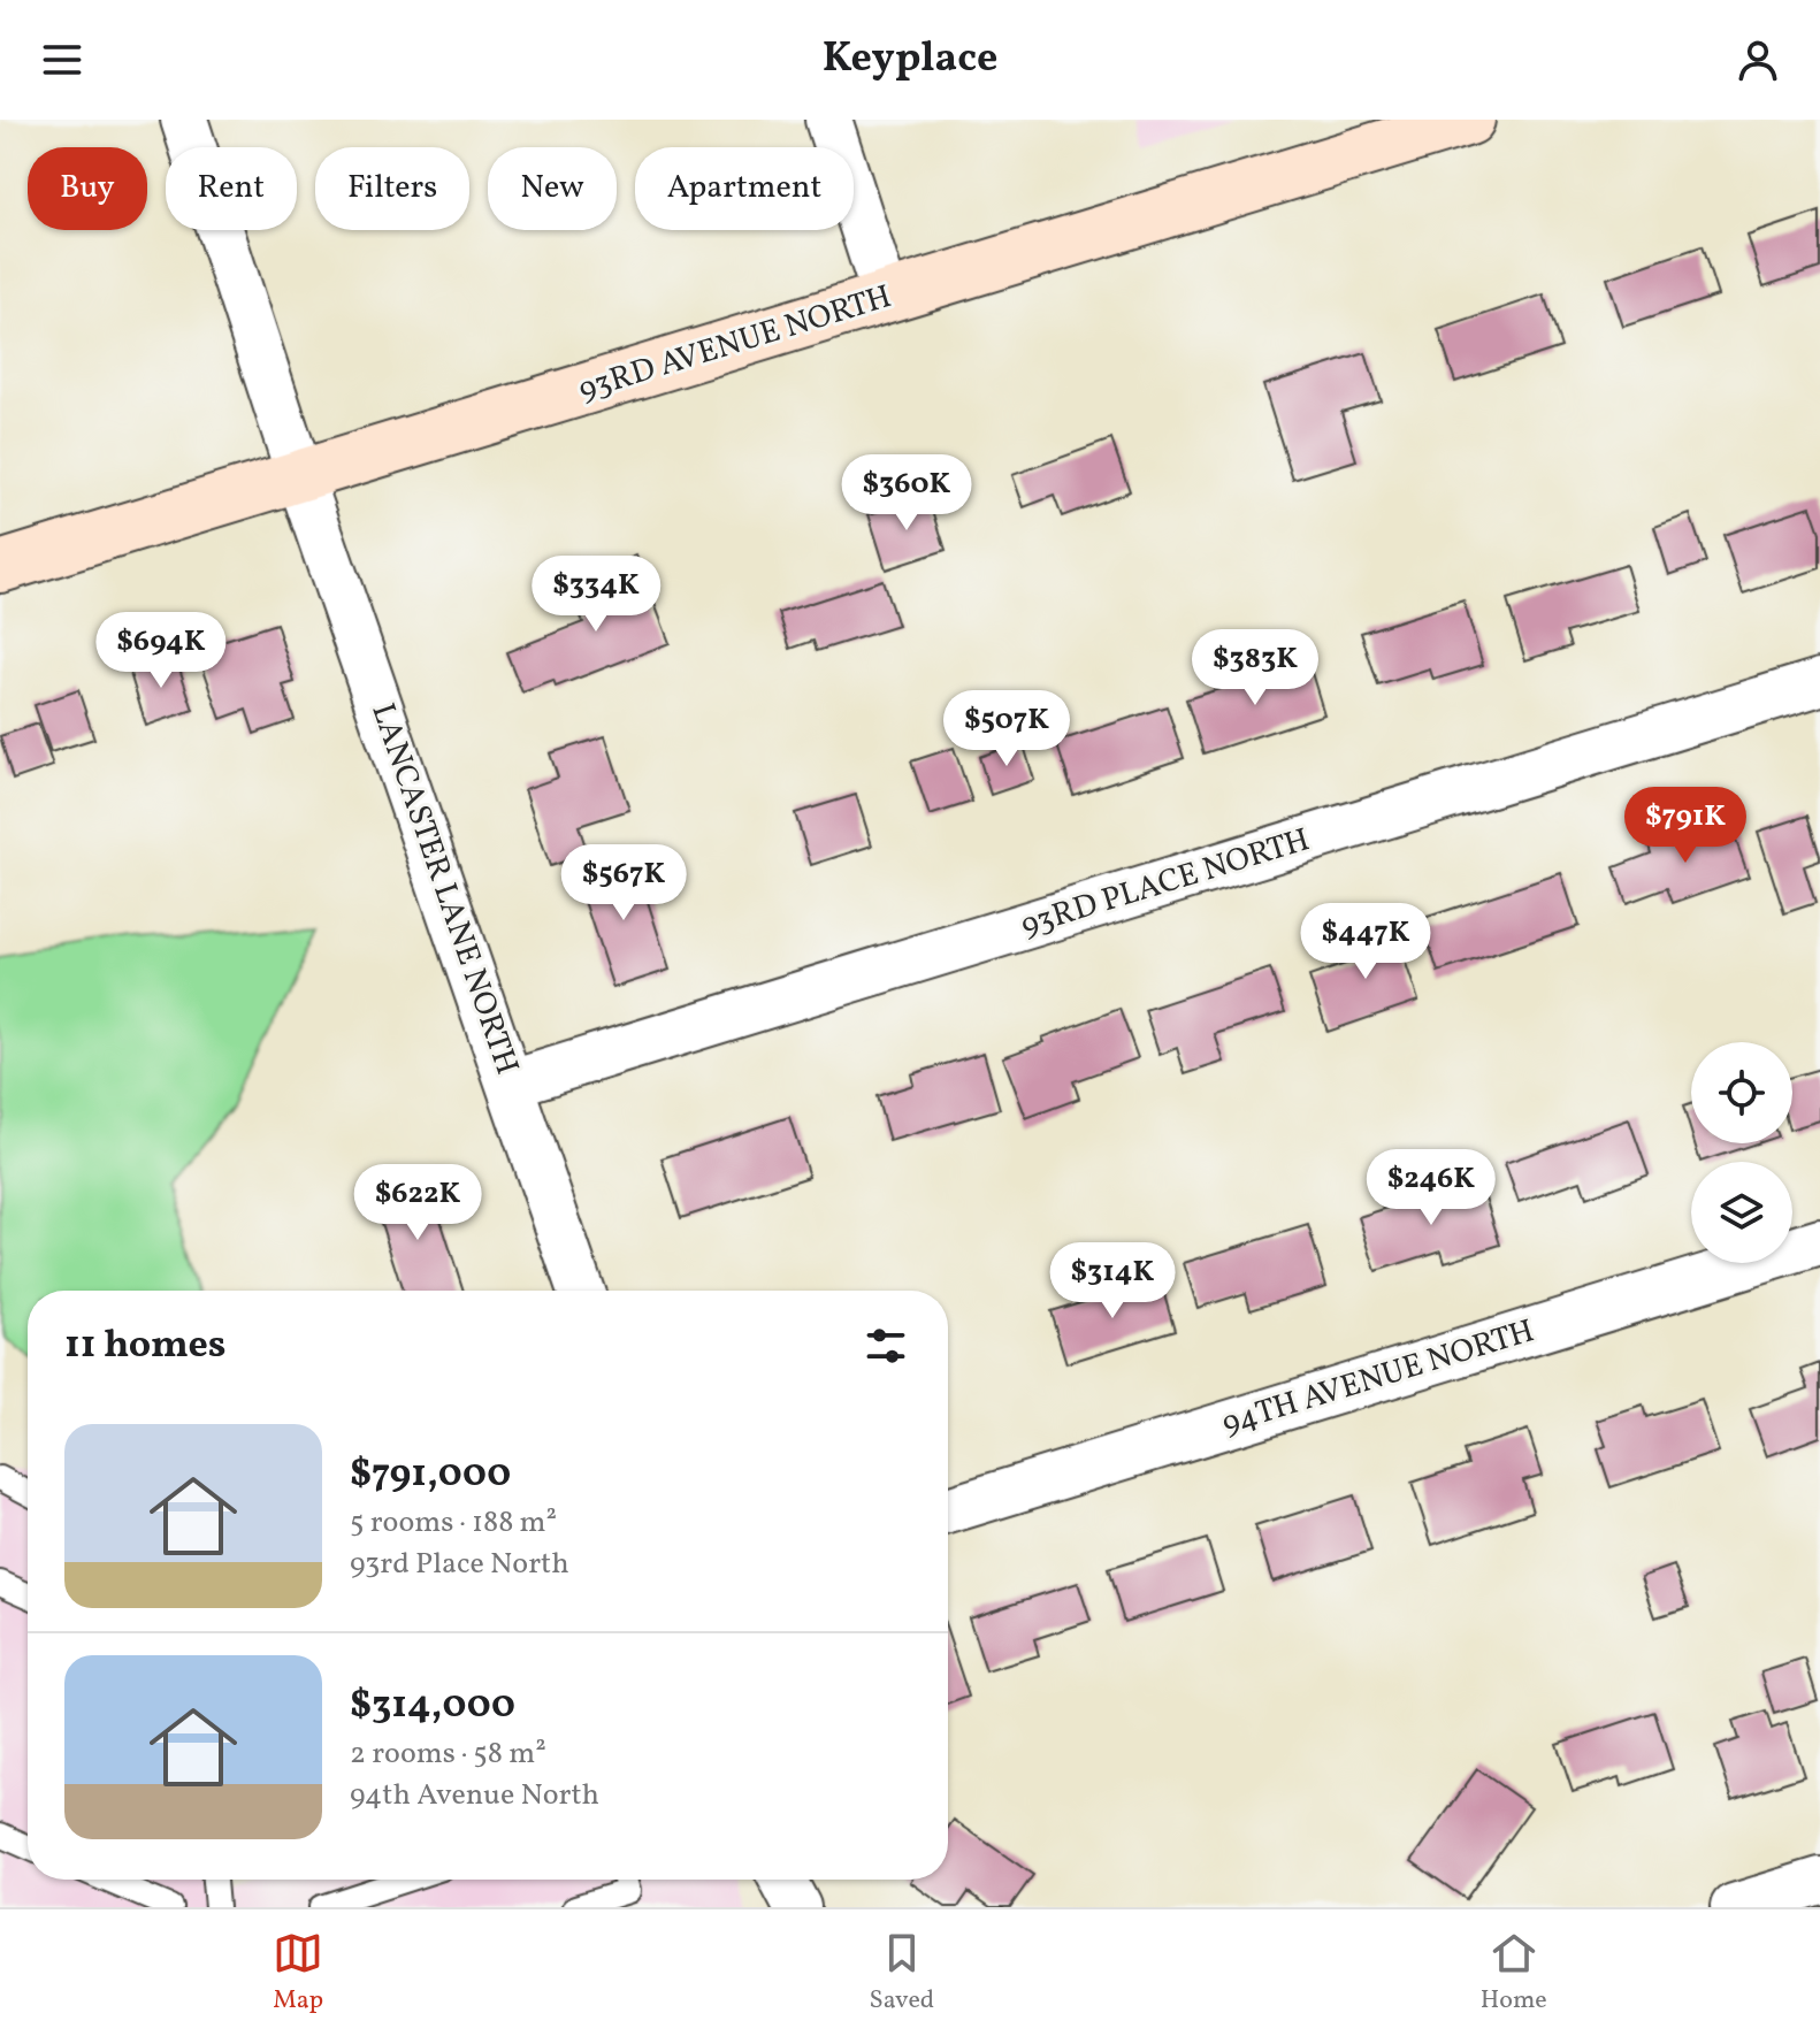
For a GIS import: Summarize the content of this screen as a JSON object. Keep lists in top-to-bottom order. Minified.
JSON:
{"streets":{"street":["93RD AVENUE NORTH","93RD PLACE NORTH","LANCASTER LANE NORTH","94TH AVENUE NORTH"]},"crossings":[["93RD AVENUE NORTH","LANCASTER LANE NORTH"],["93RD PLACE NORTH","LANCASTER LANE NORTH"]],"page":{"header":"Keyplace","chip":["Buy","Rent","Filters","New","Apartment"],"price":["$360K","$334K","$694K","$383K","$507K","$791K","$567K","$447K","$246K","$622K","$314K"],"heading":"11 homes","list":[{"name":"$791,000","note":"5 rooms · 188 m² · 93rd Place North"},{"name":"$314,000","note":"2 rooms · 58 m² · 94th Avenue North"}],"tabs":["Map","Saved","Home"]}}
